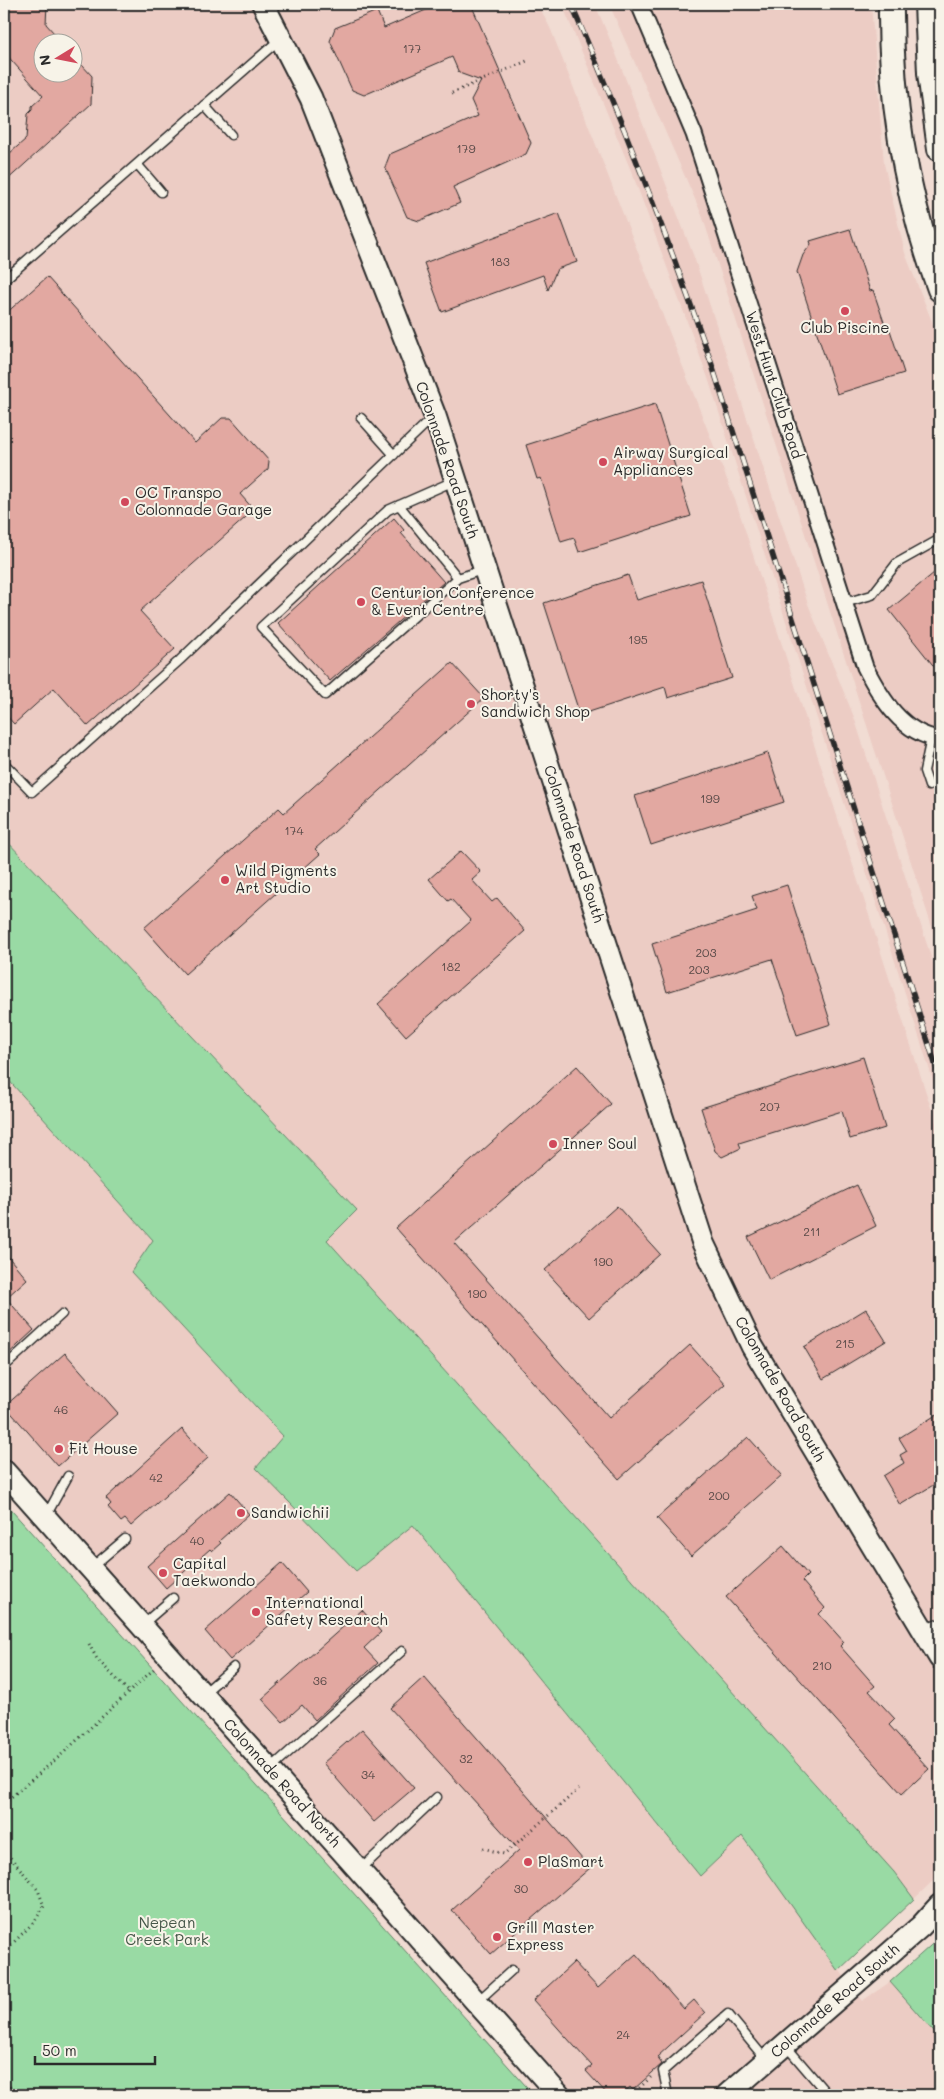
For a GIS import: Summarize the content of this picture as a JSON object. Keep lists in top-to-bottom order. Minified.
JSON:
{"streets":{"street":["West Hunt Club Road","Colonnade Road South","Colonnade Road North"]},"parks":["Nepean Creek Park"],"places":["Club Piscine","Airway Surgical Appliances","OC Transpo Colonnade Garage","Centurion Conference & Event Centre","Shorty's Sandwich Shop","Wild Pigments Art Studio","Inner Soul","Fit House","Sandwichii","Capital Taekwondo","International Safety Research","PlaSmart","Grill Master Express"],"house_numbers":["177","179","183","195","199","174","203","182","203","207","211","190","190","215","46","42","200","40","210","36","32","34","30","24"],"scale_bar":"50 m","north":"left"}
